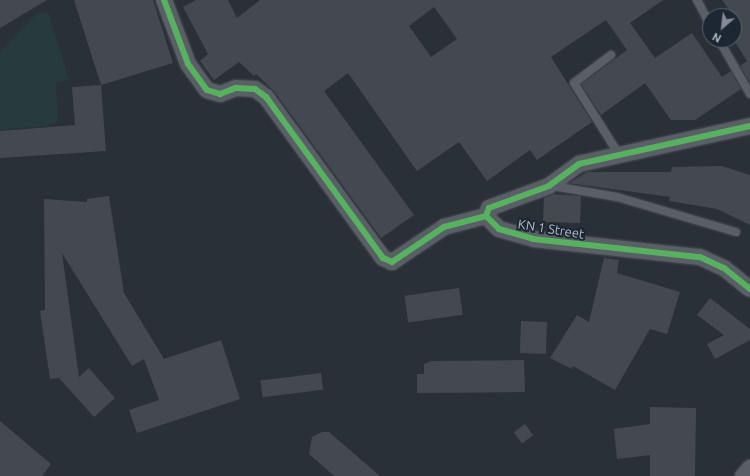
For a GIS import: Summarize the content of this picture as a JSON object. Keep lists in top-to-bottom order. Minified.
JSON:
{"streets":{"street":["KN 1 Street"]},"north":"bottom left"}
